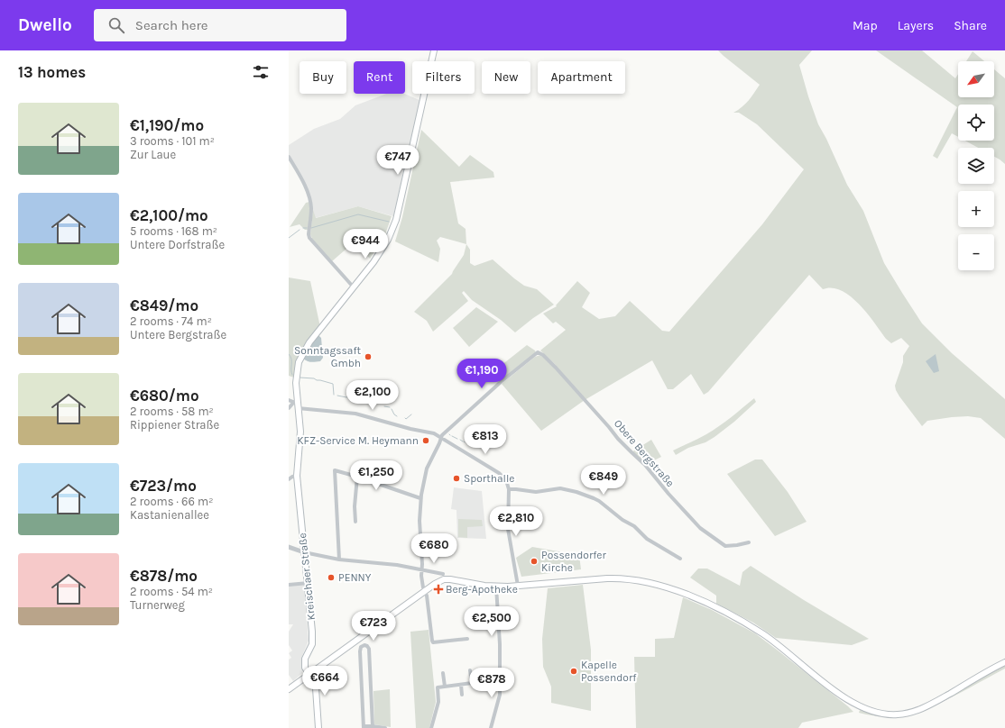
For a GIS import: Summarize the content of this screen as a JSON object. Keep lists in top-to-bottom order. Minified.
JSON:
{"streets":{"main road":["Kreischaer Straße"],"street":["Obere Bergstraße"]},"places":{"other":["Sonntagssaft Gmbh","KFZ-Service M. Heymann","Sporthalle","Possendorfer Kirche","PENNY","Kapelle Possendorf"],"health":["Berg-Apotheke"]},"north":"bottom left","page":{"header":"Dwello","search":"Search here","nav":["Map","Layers","Share"],"heading":"13 homes","map_buttons":["+","−"],"chip":["Buy","Rent","Filters","New","Apartment"],"list":[{"name":"€1,190/mo","note":"3 rooms · 101 m² · Zur Laue"},{"name":"€2,100/mo","note":"5 rooms · 168 m² · Untere Dorfstraße"},{"name":"€849/mo","note":"2 rooms · 74 m² · Untere Bergstraße"},{"name":"€680/mo","note":"2 rooms · 58 m² · Rippiener Straße"},{"name":"€723/mo","note":"2 rooms · 66 m² · Kastanienallee"},{"name":"€878/mo","note":"2 rooms · 54 m² · Turnerweg"}],"price":["€747","€944","€1,190","€2,100","€813","€1,250","€849","€2,810","€680","€2,500","€723","€664","€878"]}}
